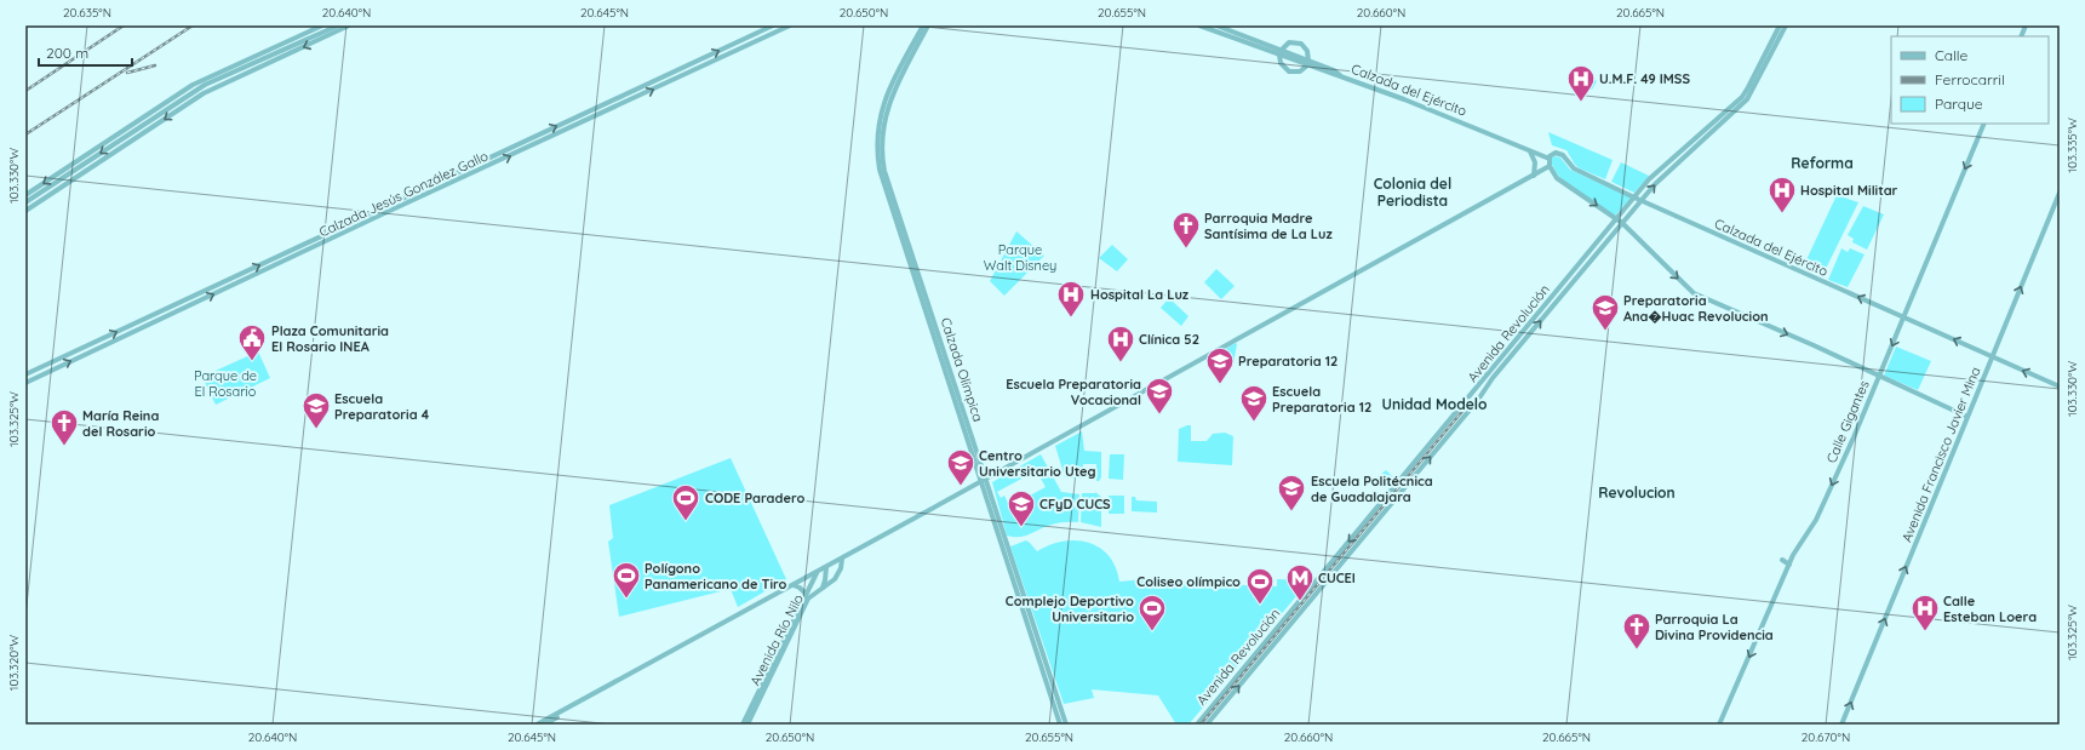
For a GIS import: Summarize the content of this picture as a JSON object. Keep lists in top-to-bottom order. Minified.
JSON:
{"streets":{"main road":["Calzada del Ejército","Calzada Jesús González Gallo","Avenida Revolución","Calzada Olímpica","Calle Gigantes","Avenida Francisco Javier Mina","Avenida Río Nilo"]},"crossings":[["Calzada del Ejército","Avenida Revolución"],["Calzada del Ejército","Calle Gigantes"],["Calzada del Ejército","Avenida Francisco Javier Mina"]],"one_way":["Calzada del Ejército","Calzada Jesús González Gallo","Calle Gigantes","Avenida Francisco Javier Mina"],"districts":["Reforma","Colonia del Periodista","Unidad Modelo","Revolucion"],"parks":["Parque Walt Disney","Parque de El Rosario"],"places":{"hospital":["U.M.F. 49 IMSS","Hospital Militar","Hospital La Luz","Clínica 52","Calle Esteban Loera"],"church":["Parroquia Madre Santísima de La Luz","María Reina del Rosario","Parroquia La Divina Providencia"],"school or university":["Preparatoria Ana�Huac Revolucion","Preparatoria 12","Escuela Preparatoria Vocacional","Escuela Preparatoria 12","Escuela Preparatoria 4","Centro Universitario Uteg","Escuela Politécnica de Guadalajara","CFyD CUCS"],"public building":["Plaza Comunitaria El Rosario INEA"],"sports":["CODE Paradero","Polígono Panamericano de Tiro","Coliseo olímpico","Complejo Deportivo Universitario"],"metro station":["CUCEI"]},"legend":["Calle","Ferrocarril","Parque"],"scale_bar":"200 m","coordinates":["20.635°N","20.640°N","20.645°N","20.650°N","20.655°N","20.660°N","20.665°N","103.335°W","103.330°W","103.325°W","103.320°W","20.670°N"]}
